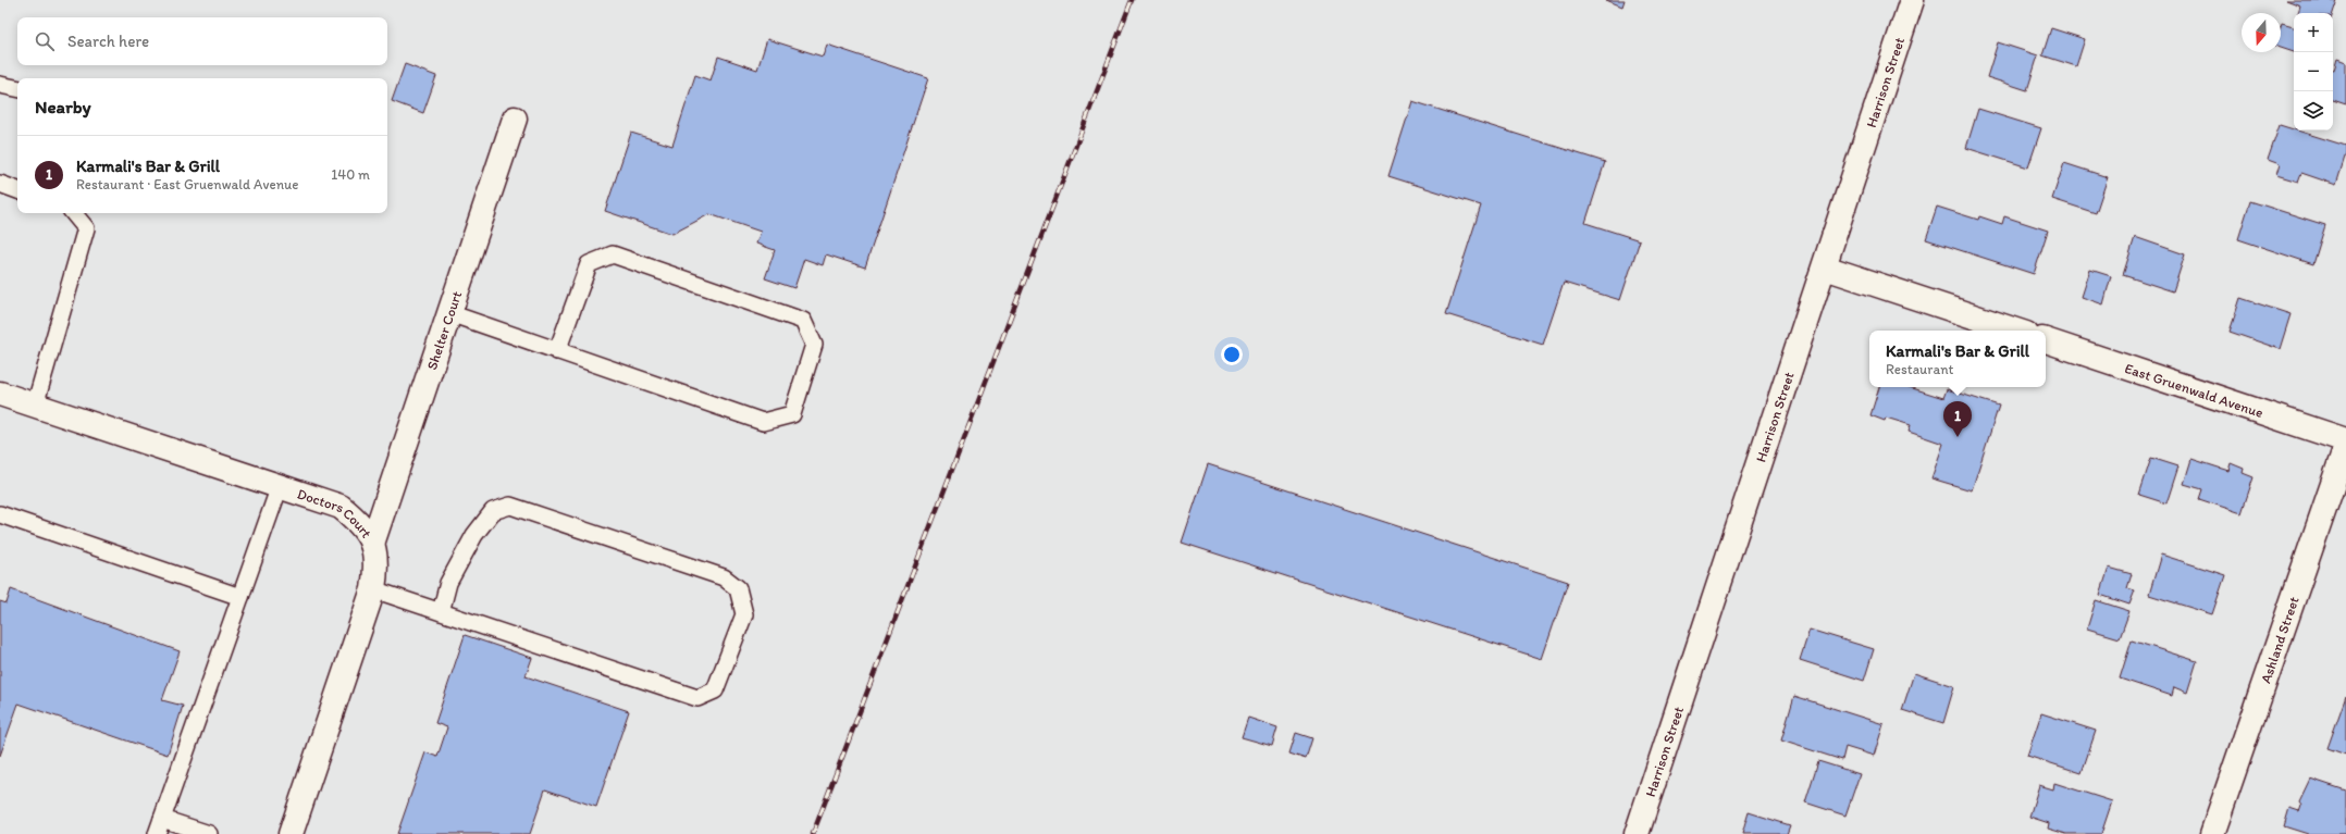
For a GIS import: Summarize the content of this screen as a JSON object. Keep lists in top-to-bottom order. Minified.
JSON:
{"streets":{"street":["Harrison Street","Shelter Court","East Gruenwald Avenue","Doctors Court","Ashland Street"]},"crossings":[["Shelter Court","Doctors Court"]],"north":"bottom","page":{"map_buttons":["+","−"],"search":"Search here","heading":"Nearby","list":[{"mark":"1","name":"Karmali's Bar & Grill","note":"Restaurant · East Gruenwald Avenue","value":"140 m"}],"popup":["Karmali's Bar & Grill","Restaurant"],"pins":"1"}}
